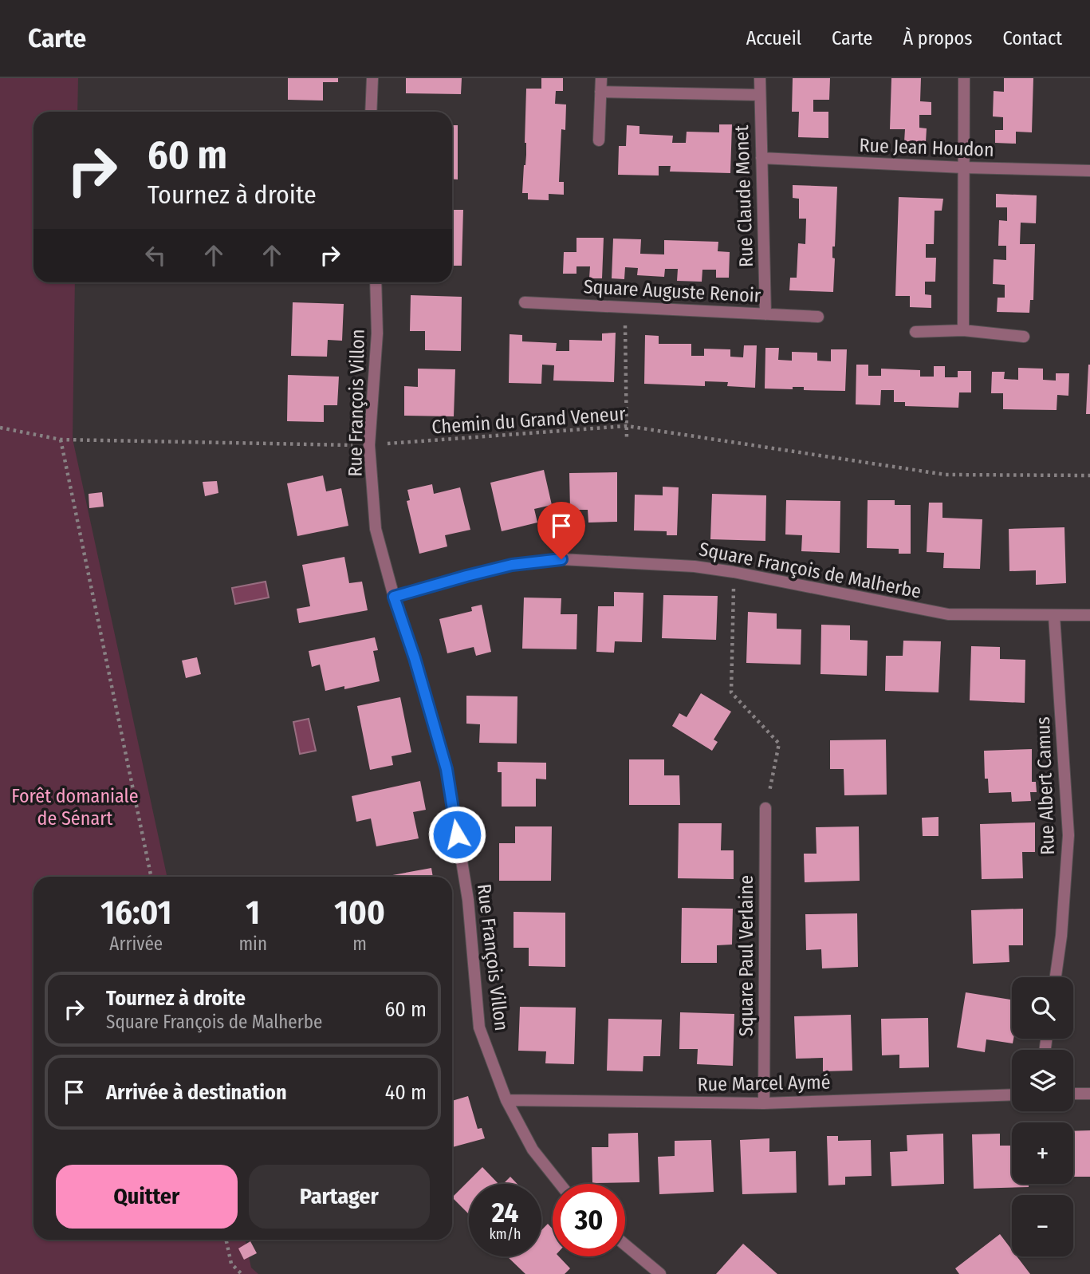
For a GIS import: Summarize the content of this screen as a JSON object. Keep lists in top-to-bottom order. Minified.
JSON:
{"streets":{"street":["Rue Jean Houdon","Rue Claude Monet","Square Auguste Renoir","Rue François Villon","Square François de Malherbe","Rue Albert Camus","Square Paul Verlaine","Rue Marcel Aymé"],"path":["Chemin du Grand Veneur"]},"crossings":[["Rue Jean Houdon","Rue Claude Monet"],["Rue Claude Monet","Square Auguste Renoir"],["Rue François Villon","Chemin du Grand Veneur"],["Rue François Villon","Square François de Malherbe"],["Rue François Villon","Rue Marcel Aymé"],["Square François de Malherbe","Rue Albert Camus"],["Square Paul Verlaine","Rue Marcel Aymé"]],"parks":["Forêt domaniale de Sénart"],"page":{"header":"Carte","nav":["Accueil","Carte","À propos","Contact"],"turn":["60 m","Tournez à droite"],"eta":["16:01","Arrivée","1","min","100","m"],"list":[{"name":"Tournez à droite","note":"Square François de Malherbe","value":"60 m"},{"name":"Arrivée à destination","value":"40 m"}],"map_buttons":["+","−"],"buttons":["Quitter","Partager"],"speed":"24 km/h","limit":"30"}}
